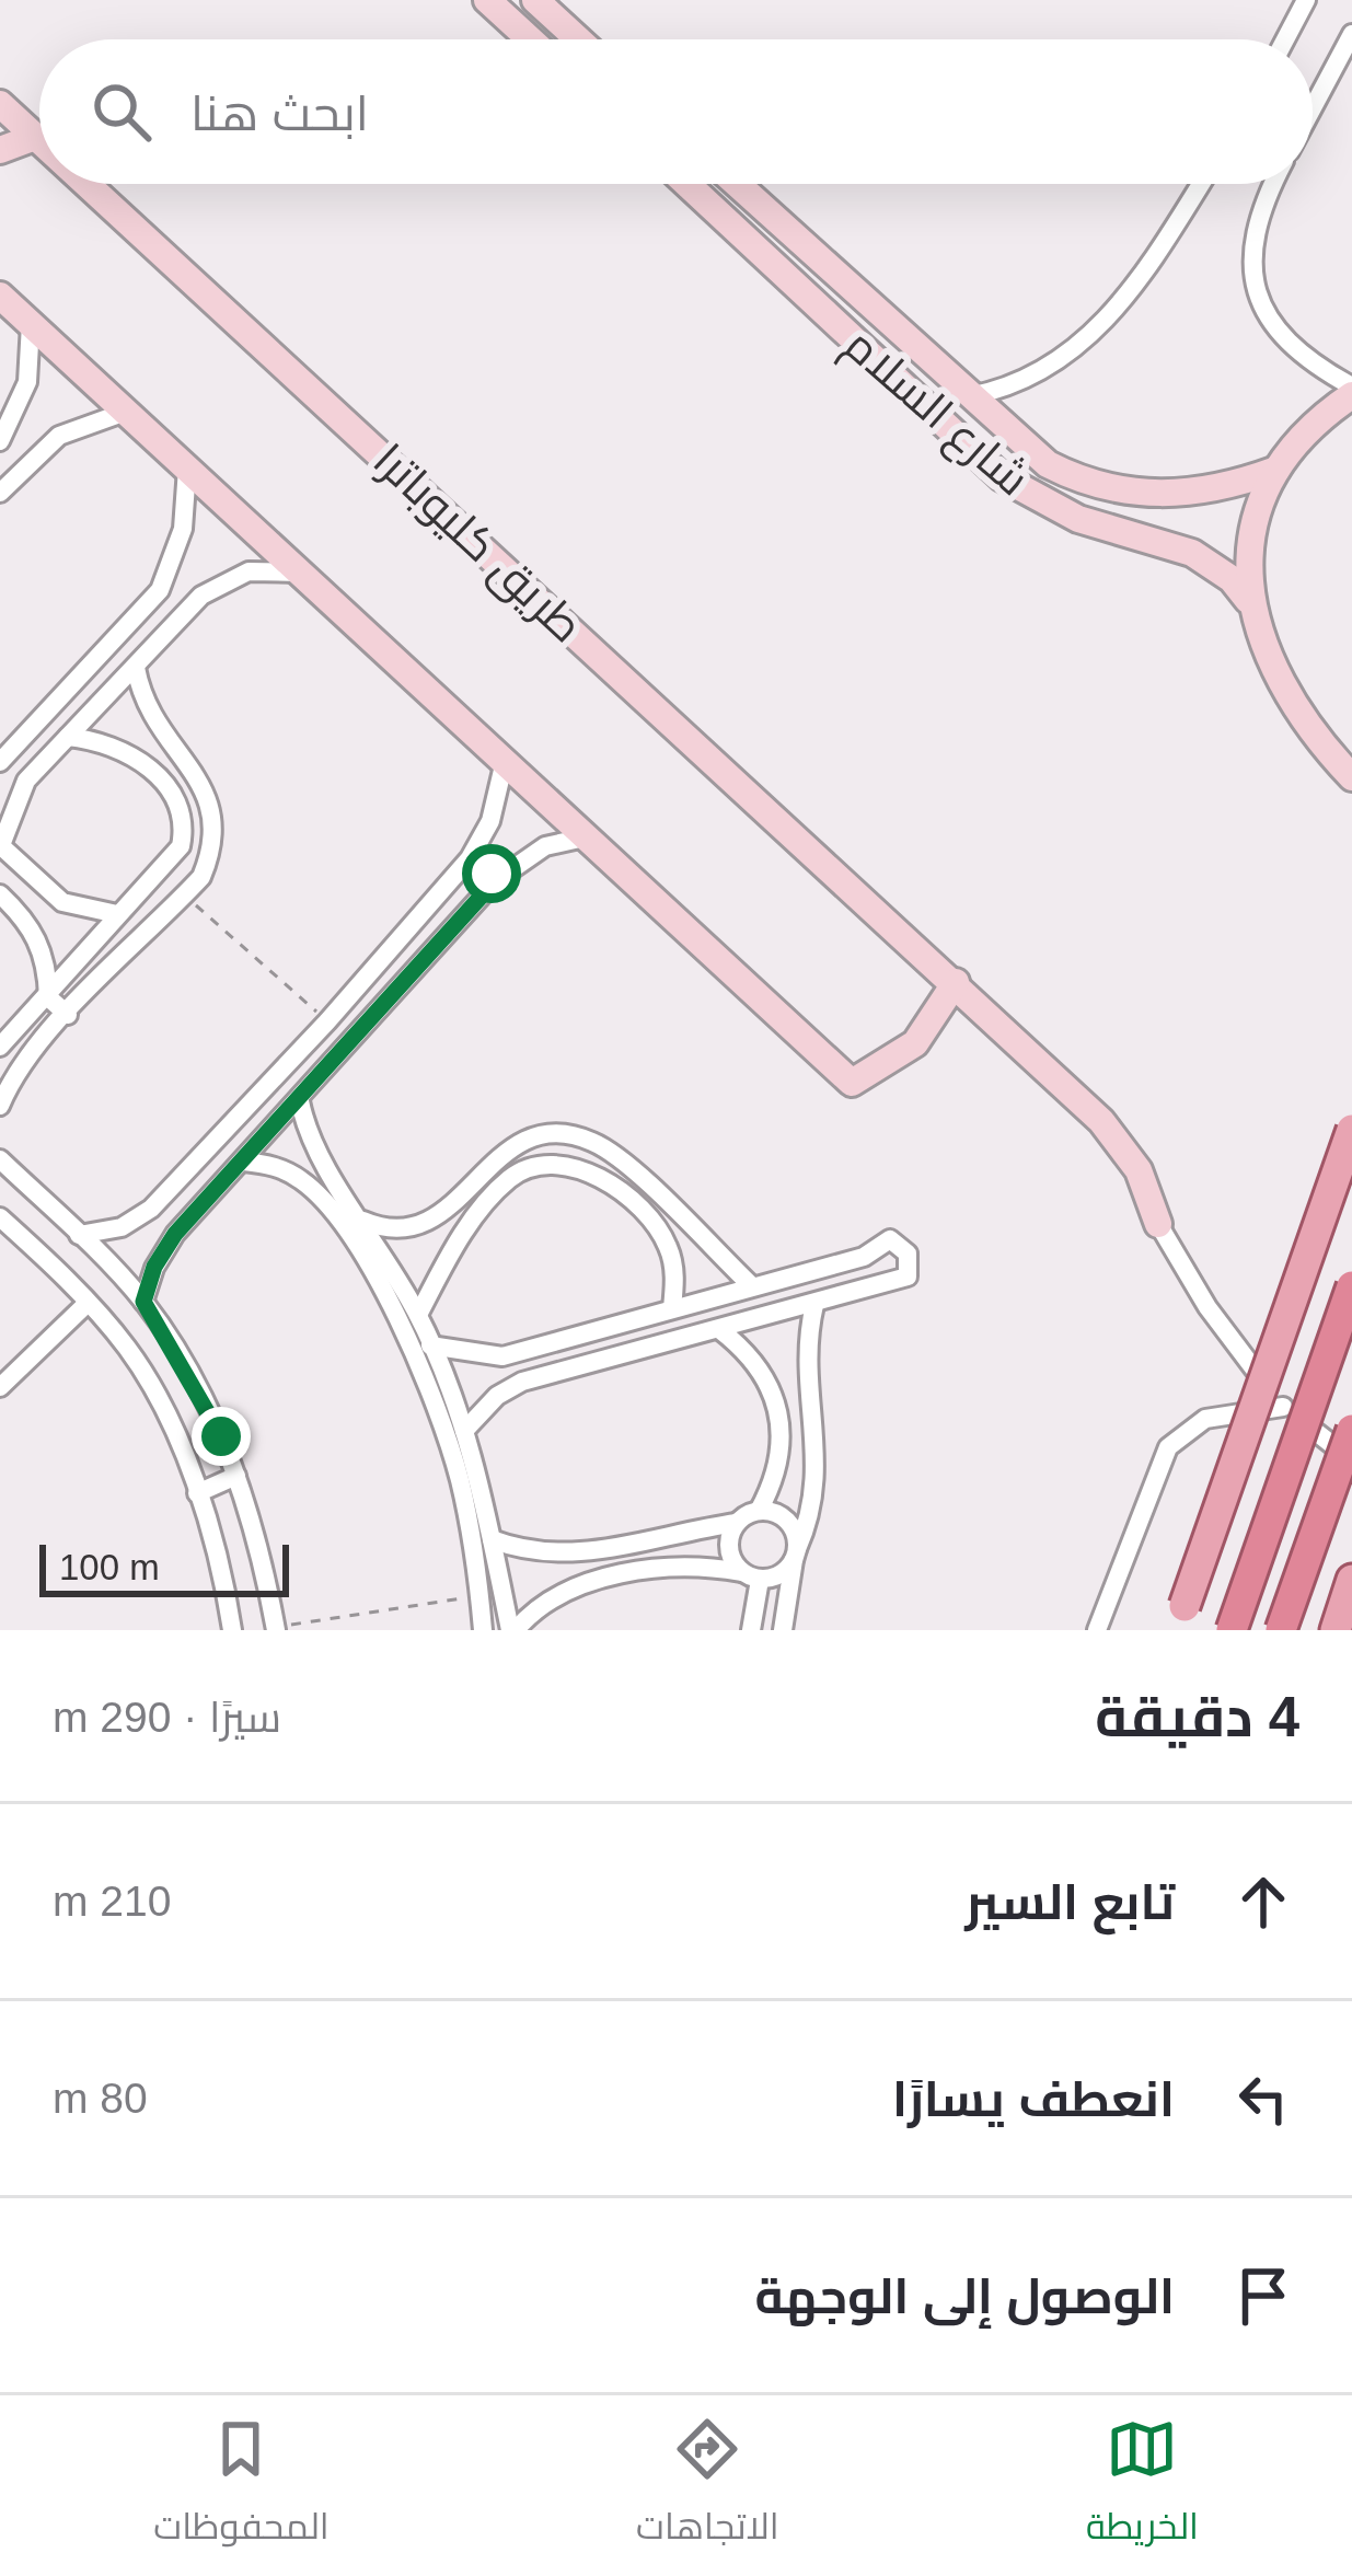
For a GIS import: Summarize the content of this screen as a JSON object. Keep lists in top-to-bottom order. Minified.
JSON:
{"streets":{"main road":["شارع السلام","طريق كليوباترا"]},"scale_bar":"100 m","page":{"search":"ابحث هنا","scale":"100 m","heading":["4 دقيقة","سيرًا · 290 m"],"list":[["تابع السير","210 m"],["انعطف يسارًا","80 m"],"الوصول إلى الوجهة"],"nav":["الخريطة","الاتجاهات","المحفوظات"]}}
